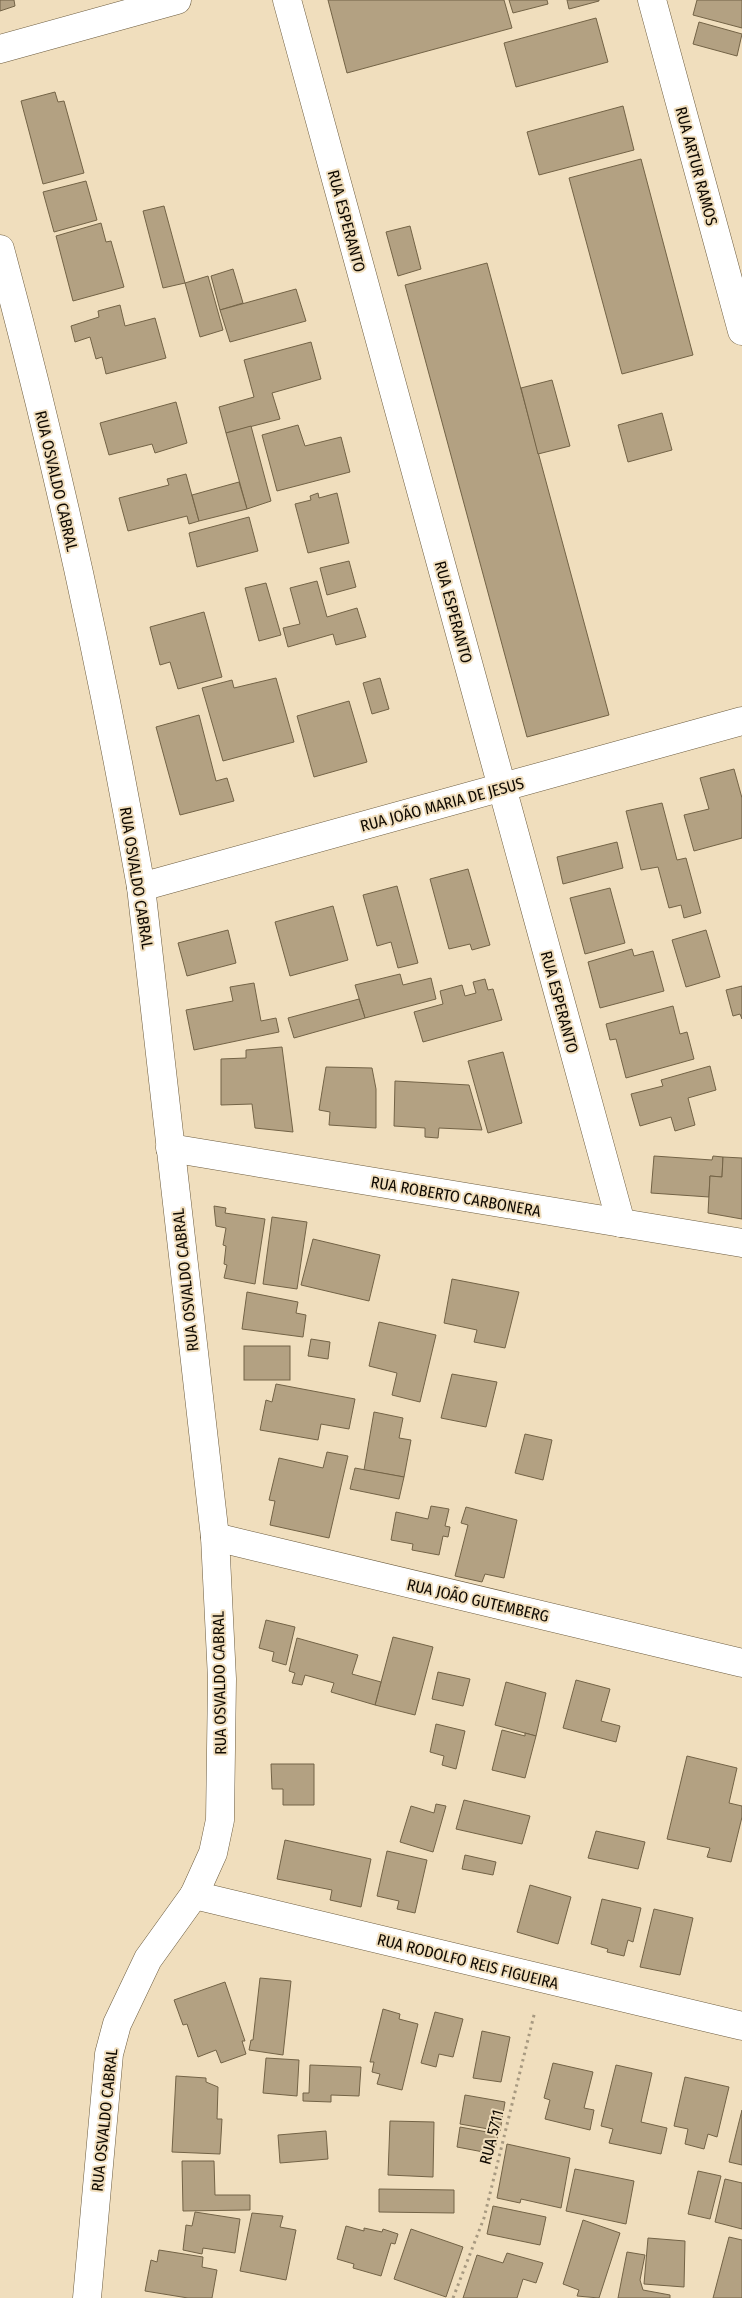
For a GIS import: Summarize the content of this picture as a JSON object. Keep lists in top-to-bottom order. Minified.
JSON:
{"streets":{"street":["RUA ARTUR RAMOS","RUA ESPERANTO","RUA OSVALDO CABRAL","RUA JOÃO MARIA DE JESUS","RUA ROBERTO CARBONERA","RUA JOÃO GUTEMBERG","RUA RODOLFO REIS FIGUEIRA"],"path":["RUA 5711"]},"crossings":[["RUA ESPERANTO","RUA JOÃO MARIA DE JESUS"],["RUA ESPERANTO","RUA ROBERTO CARBONERA"],["RUA OSVALDO CABRAL","RUA JOÃO MARIA DE JESUS"],["RUA OSVALDO CABRAL","RUA ROBERTO CARBONERA"],["RUA OSVALDO CABRAL","RUA JOÃO GUTEMBERG"],["RUA OSVALDO CABRAL","RUA RODOLFO REIS FIGUEIRA"],["RUA RODOLFO REIS FIGUEIRA","RUA 5711"]]}
